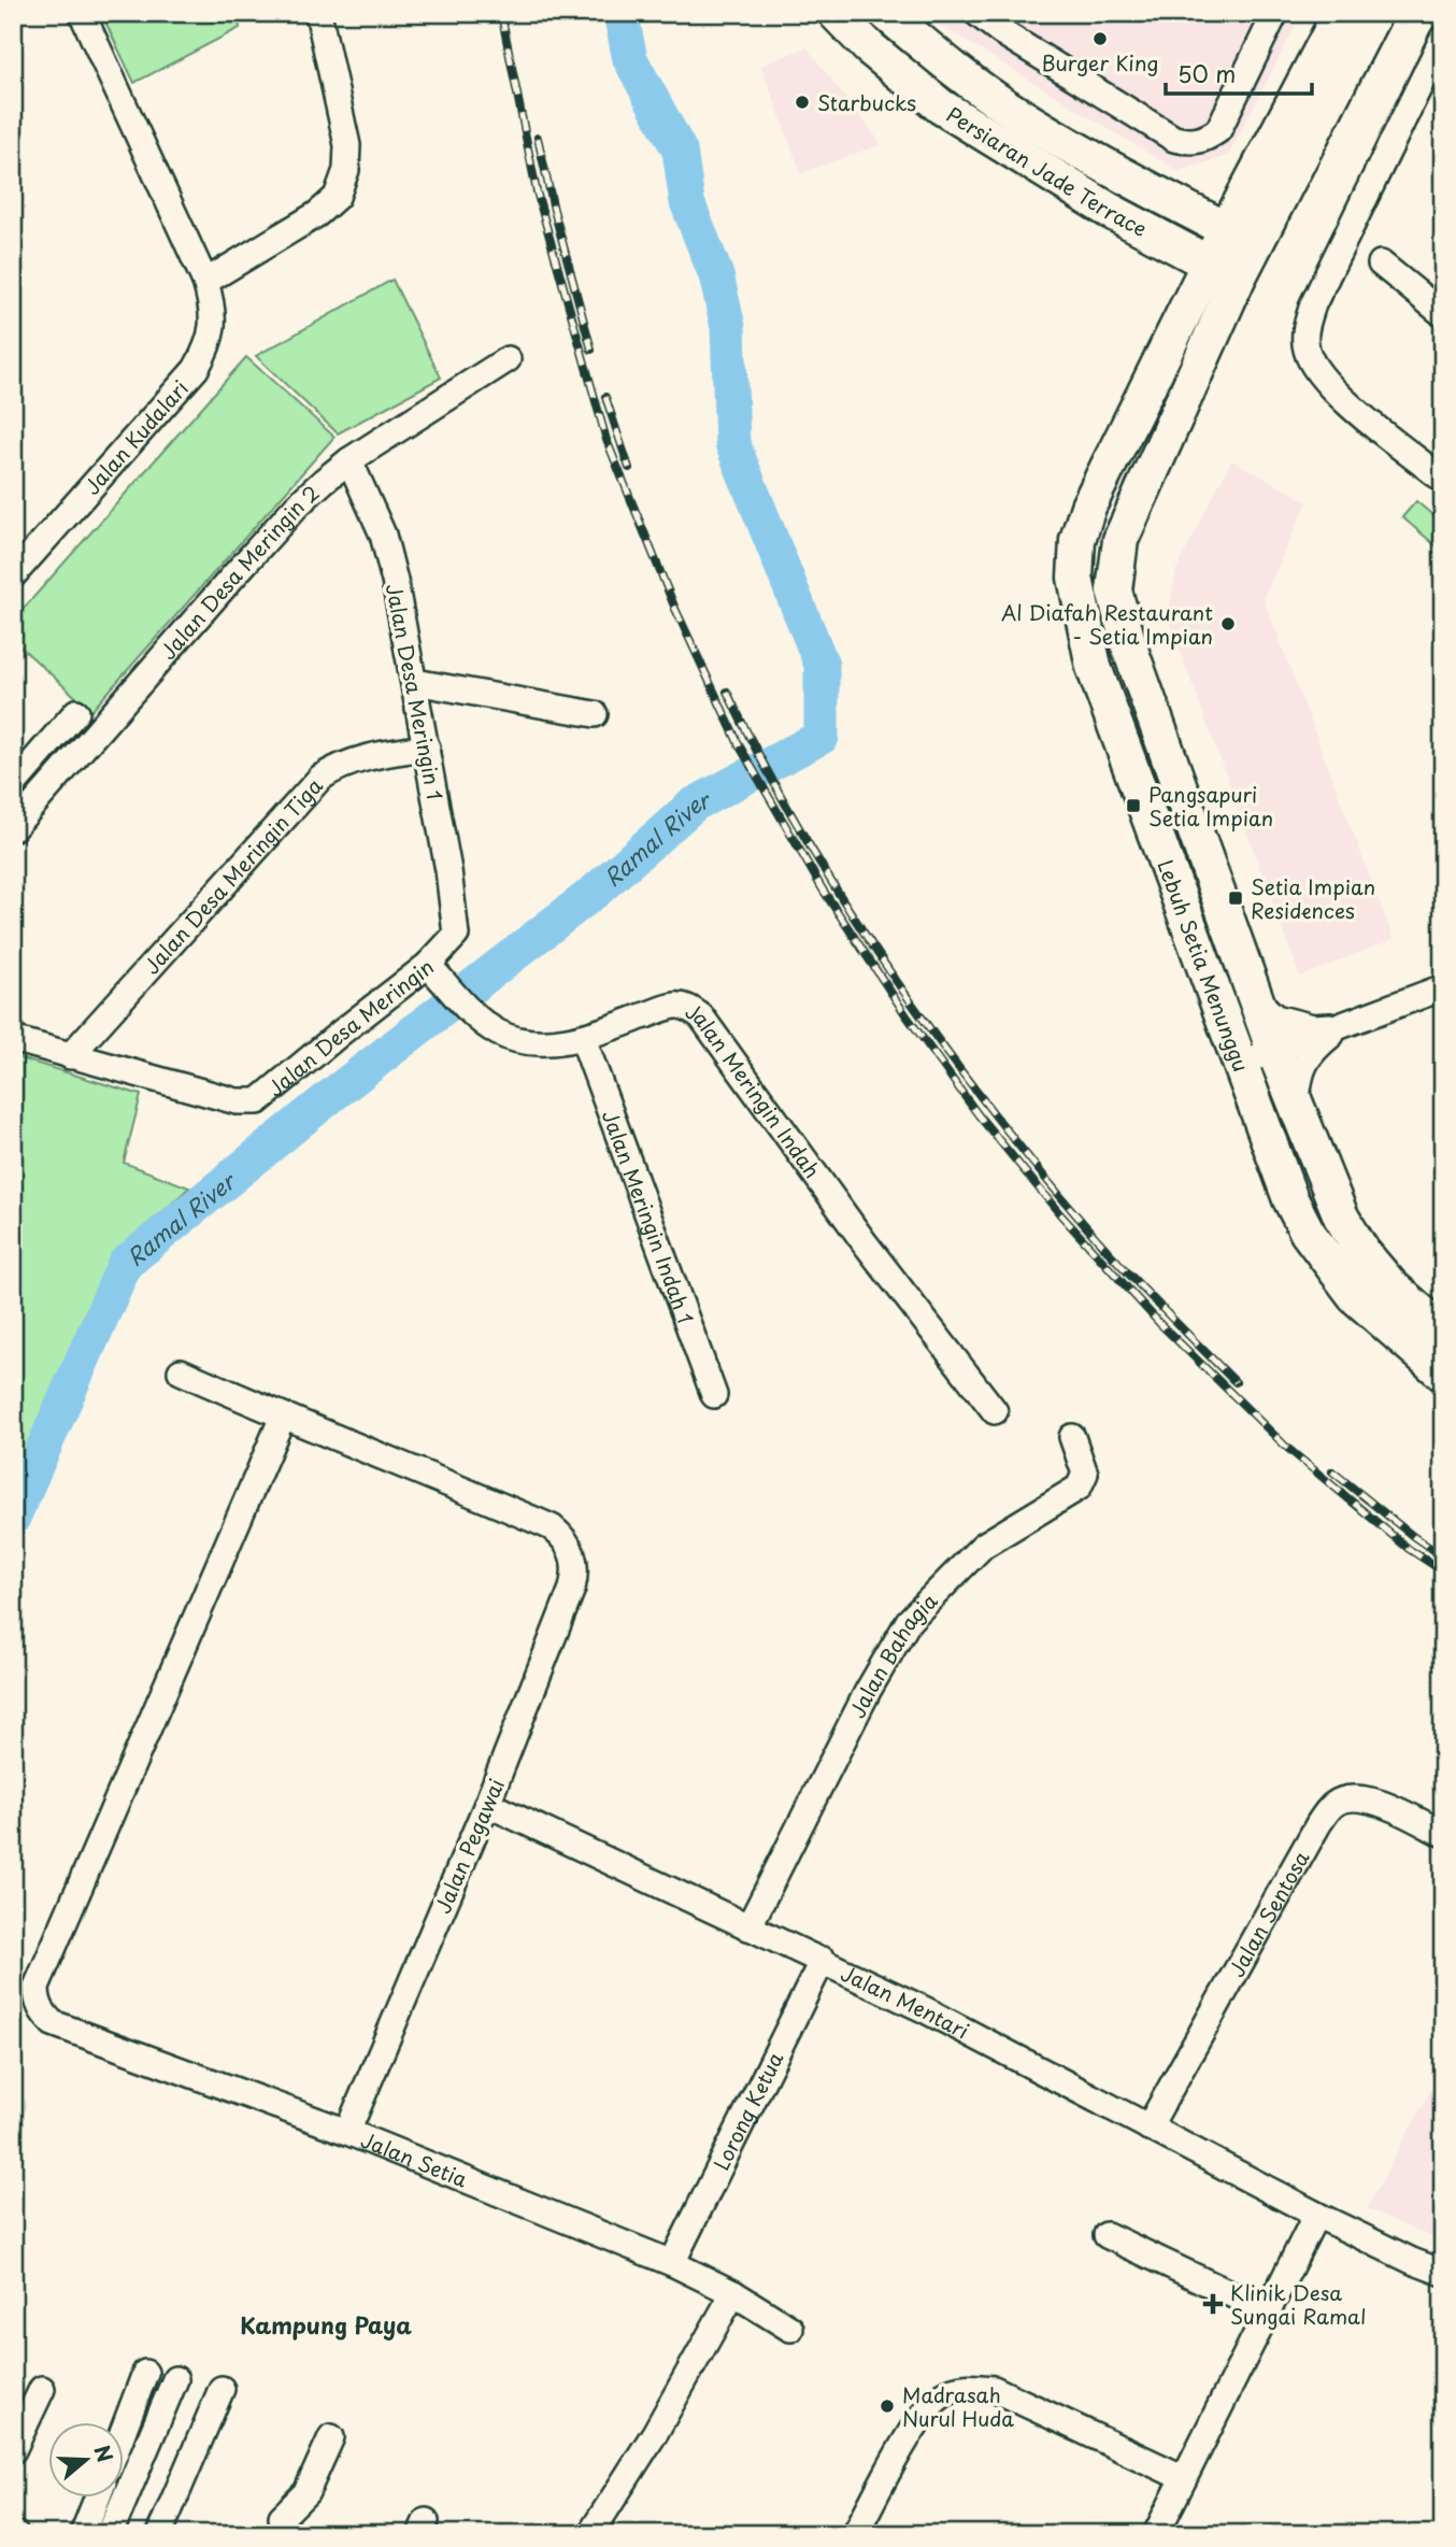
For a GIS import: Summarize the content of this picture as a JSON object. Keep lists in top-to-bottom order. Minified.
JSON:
{"streets":{"street":["Persiaran Jade Terrace","Jalan Kudalari","Jalan Desa Meringin 2","Jalan Desa Meringin 1","Jalan Desa Meringin Tiga","Lebuh Setia Menunggu","Jalan Desa Meringin","Jalan Meringin Indah","Jalan Meringin Indah 1","Jalan Bahagia","Jalan Pegawai","Jalan Sentosa","Jalan Mentari","Lorong Ketua","Jalan Setia"]},"crossings":[["Persiaran Jade Terrace","Lebuh Setia Menunggu"],["Jalan Desa Meringin 2","Jalan Desa Meringin 1"],["Jalan Desa Meringin 1","Jalan Desa Meringin Tiga"],["Jalan Desa Meringin 1","Jalan Desa Meringin"],["Jalan Desa Meringin Tiga","Jalan Desa Meringin"],["Jalan Desa Meringin","Jalan Meringin Indah"],["Jalan Meringin Indah","Jalan Meringin Indah 1"],["Jalan Bahagia","Jalan Mentari"],["Jalan Pegawai","Jalan Mentari"],["Jalan Pegawai","Jalan Setia"],["Jalan Sentosa","Jalan Mentari"],["Jalan Mentari","Lorong Ketua"],["Lorong Ketua","Jalan Setia"]],"districts":["Kampung Paya"],"water":["Ramal River"],"places":{"other":["Burger King","Starbucks","Al Diafah Restaurant - Setia Impian","Madrasah Nurul Huda"],"transit":["Pangsapuri Setia Impian","Setia Impian Residences"],"health":["Klinik Desa Sungai Ramal"]},"scale_bar":"50 m","north":"right"}
